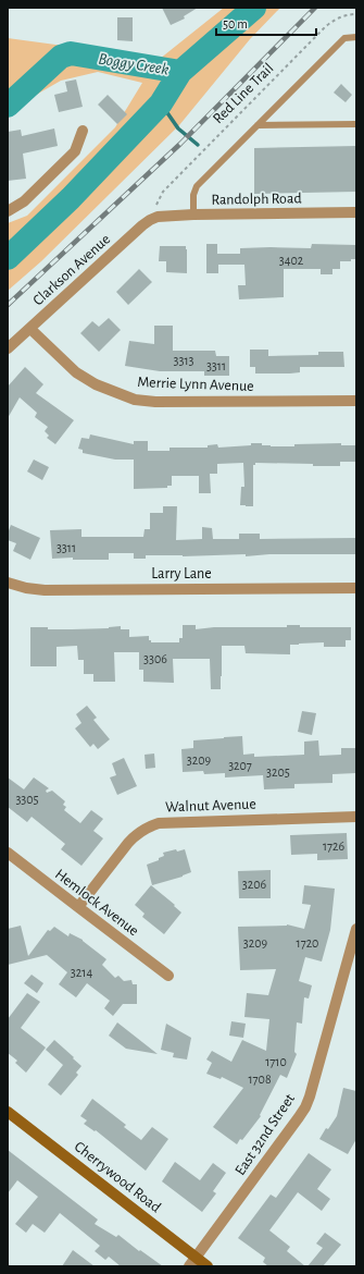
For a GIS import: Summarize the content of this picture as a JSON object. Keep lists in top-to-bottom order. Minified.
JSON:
{"streets":{"street":["Randolph Road","Clarkson Avenue","Merrie Lynn Avenue","Larry Lane","Walnut Avenue","Hemlock Avenue","East 32nd Street","Cherrywood Road"],"path":["Red Line Trail"]},"crossings":[["Randolph Road","Clarkson Avenue"],["Clarkson Avenue","Merrie Lynn Avenue"],["Walnut Avenue","Hemlock Avenue"],["East 32nd Street","Cherrywood Road"]],"water":["Boggy Creek"],"house_numbers":["3402","3313","3311","3311","3306","3209","3207","3205","3305","1726","3206","3209","1720","3214","1710","1708"],"scale_bar":"50 m"}
